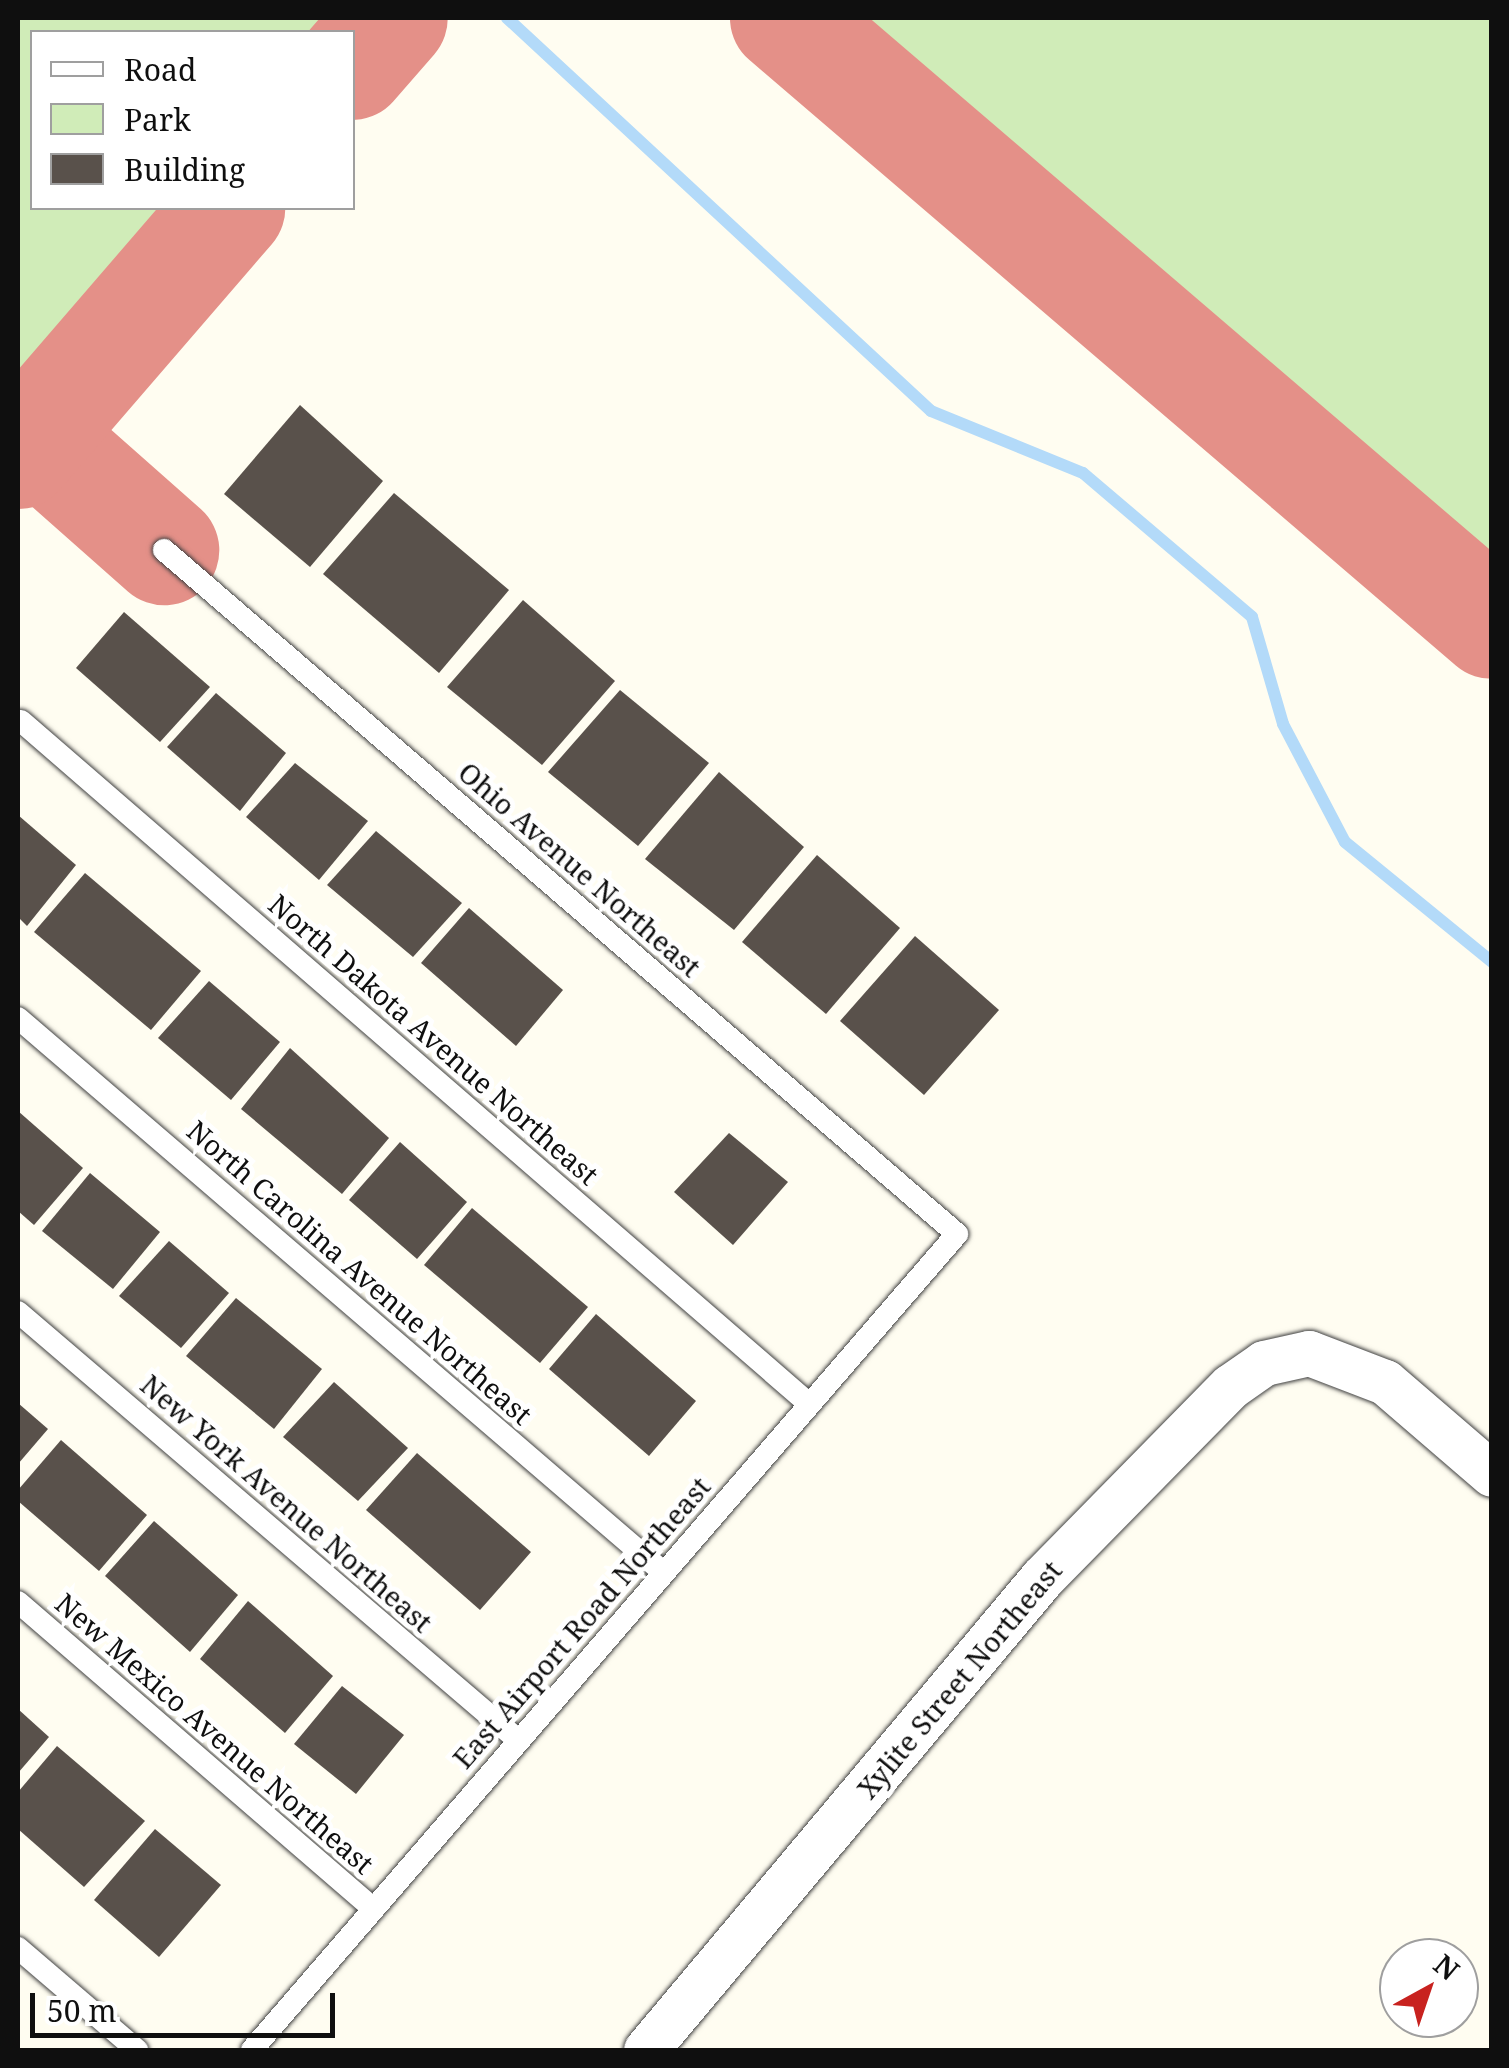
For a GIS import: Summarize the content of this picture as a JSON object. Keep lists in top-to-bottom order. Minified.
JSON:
{"streets":{"street":["Xylite Street Northeast"],"lane":["Ohio Avenue Northeast","North Dakota Avenue Northeast","North Carolina Avenue Northeast","New York Avenue Northeast","East Airport Road Northeast","New Mexico Avenue Northeast"]},"crossings":[["Ohio Avenue Northeast","East Airport Road Northeast"],["North Dakota Avenue Northeast","East Airport Road Northeast"],["North Carolina Avenue Northeast","East Airport Road Northeast"],["New York Avenue Northeast","East Airport Road Northeast"],["East Airport Road Northeast","New Mexico Avenue Northeast"]],"legend":["Road","Park","Building"],"scale_bar":"50 m","north":"top right"}
